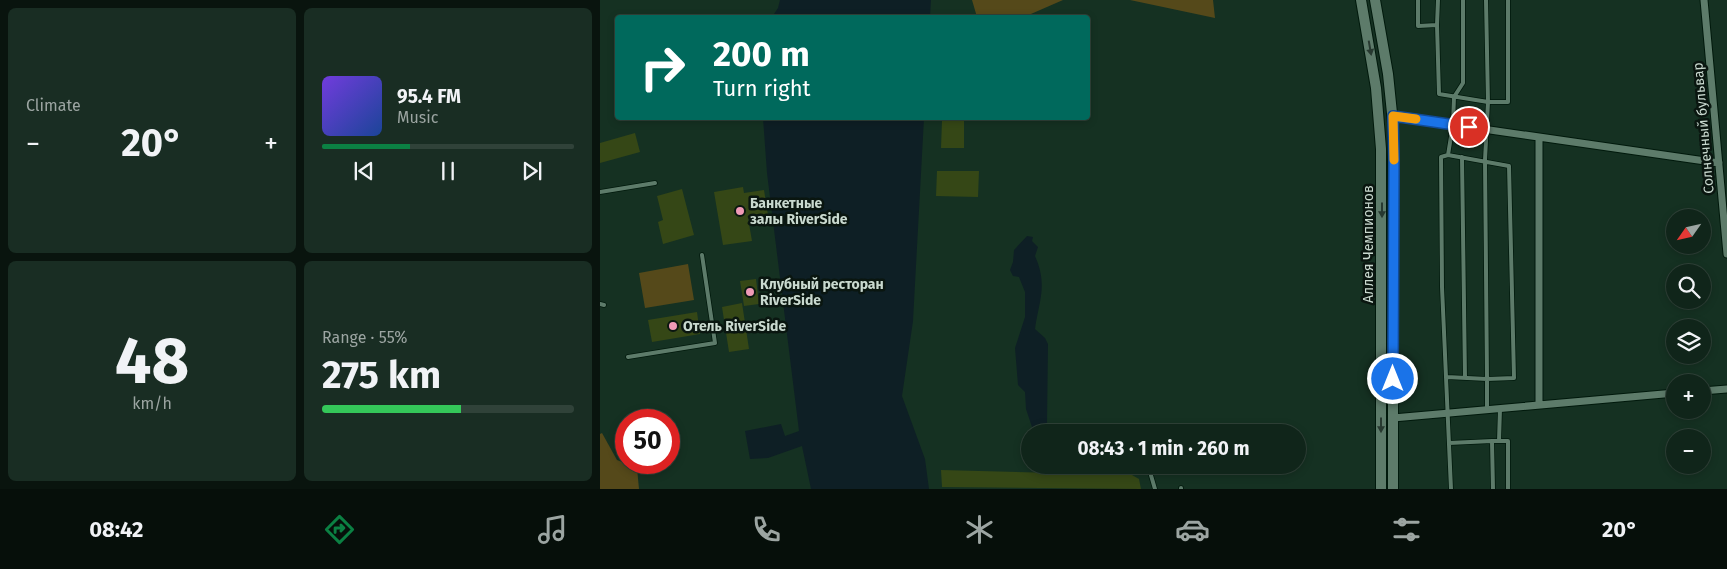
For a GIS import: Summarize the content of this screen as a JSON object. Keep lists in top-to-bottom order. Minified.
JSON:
{"streets":{"main road":["Аллея Чемпионов"],"street":["Солнечный бульвар"]},"places":["Банкетные залы RiverSide","Клубный ресторан RiverSide","Отель RiverSide"],"north":"bottom left","page":{"tile":["Climate",["48","km/h"],["Range · 55%","275 km"]],"turn":["200 m","Turn right"],"song":["95.4 FM","Music"],"heat":["−","20°","+"],"map_buttons":["+","−"],"limit":"50","trip":"08:43 · 1 min · 260 m","tabs":["08:42","20°"]}}
